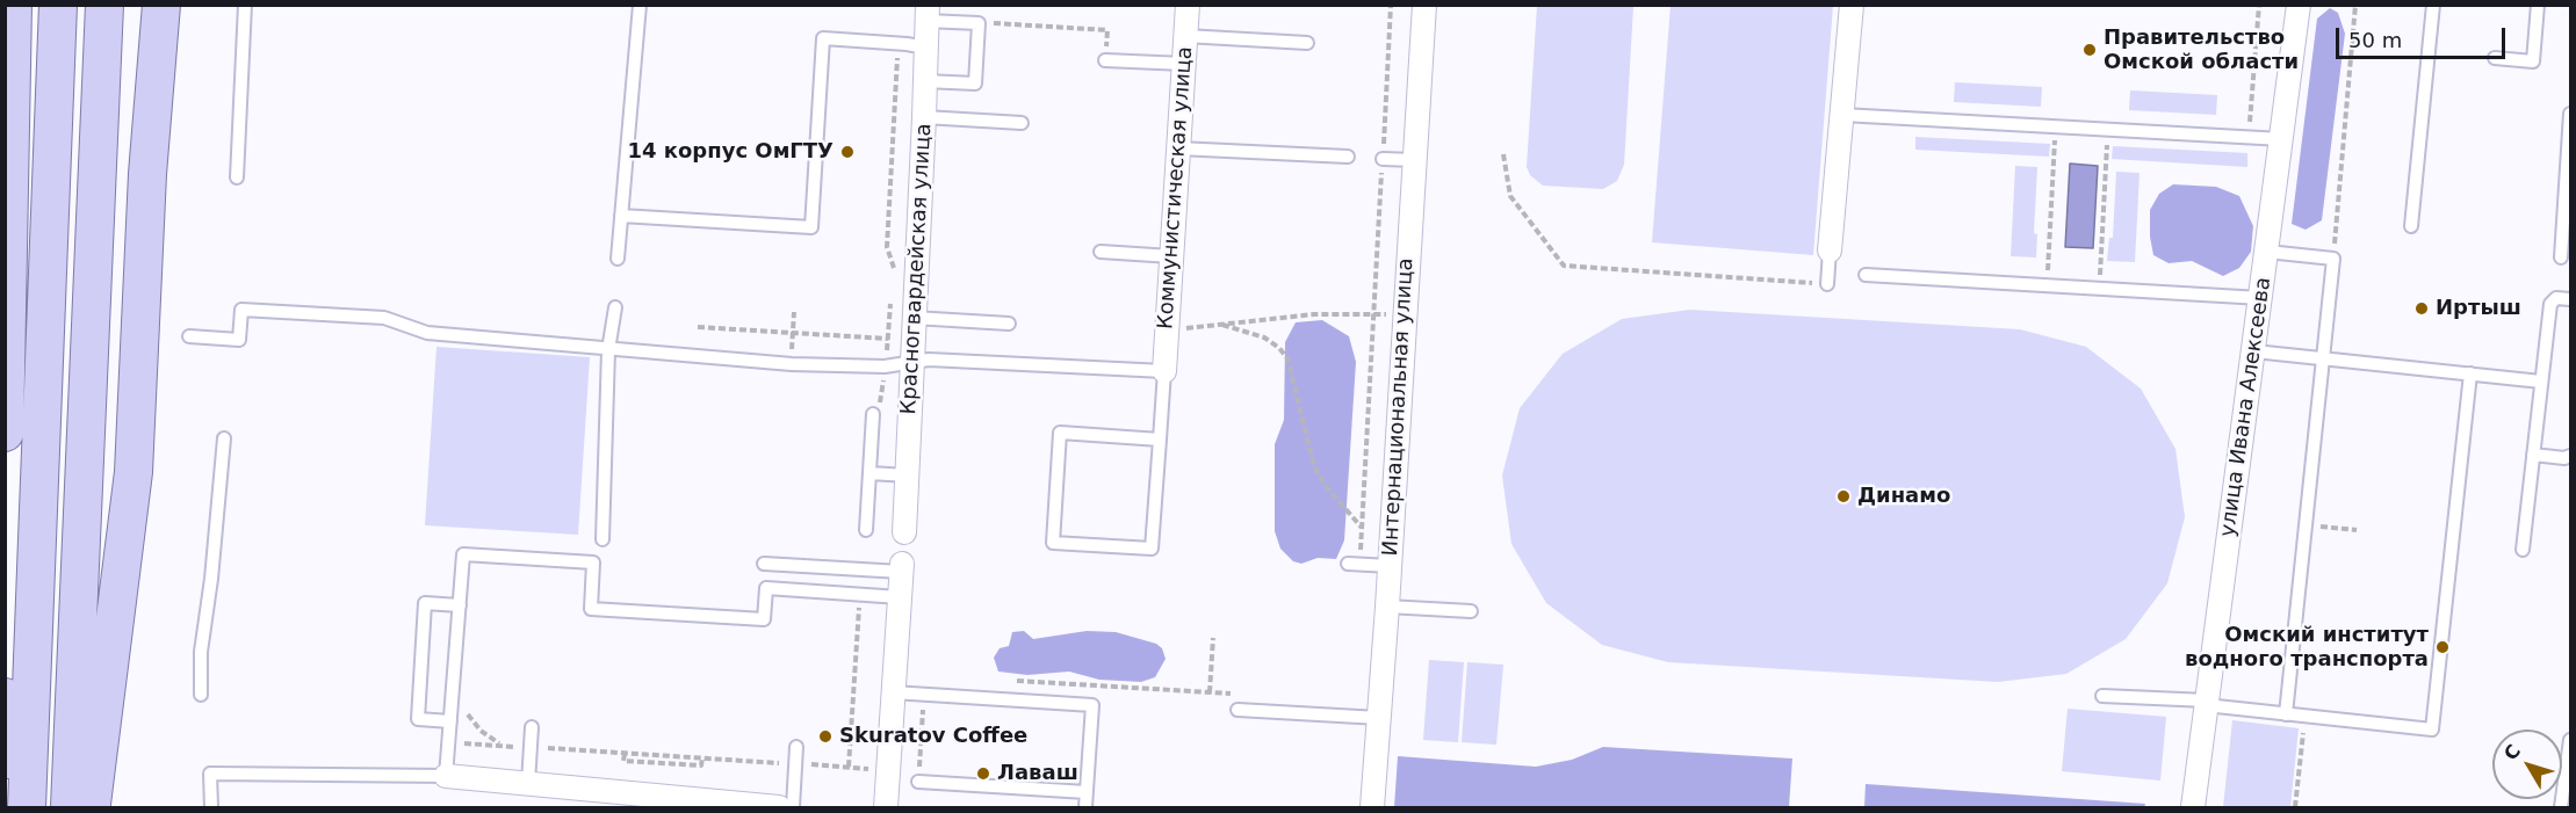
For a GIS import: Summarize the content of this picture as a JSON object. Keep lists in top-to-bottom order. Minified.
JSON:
{"streets":{"street":["Коммунистическая улица","Красногвардейская улица","Интернациональная улица","улица Ивана Алексеева"]},"places":["Правительство Омской области","14 корпус ОмГТУ","Иртыш","Динамо","Омский институт водного транспорта","Skuratov Coffee","Лаваш"],"scale_bar":"50 m","north":"top left"}
